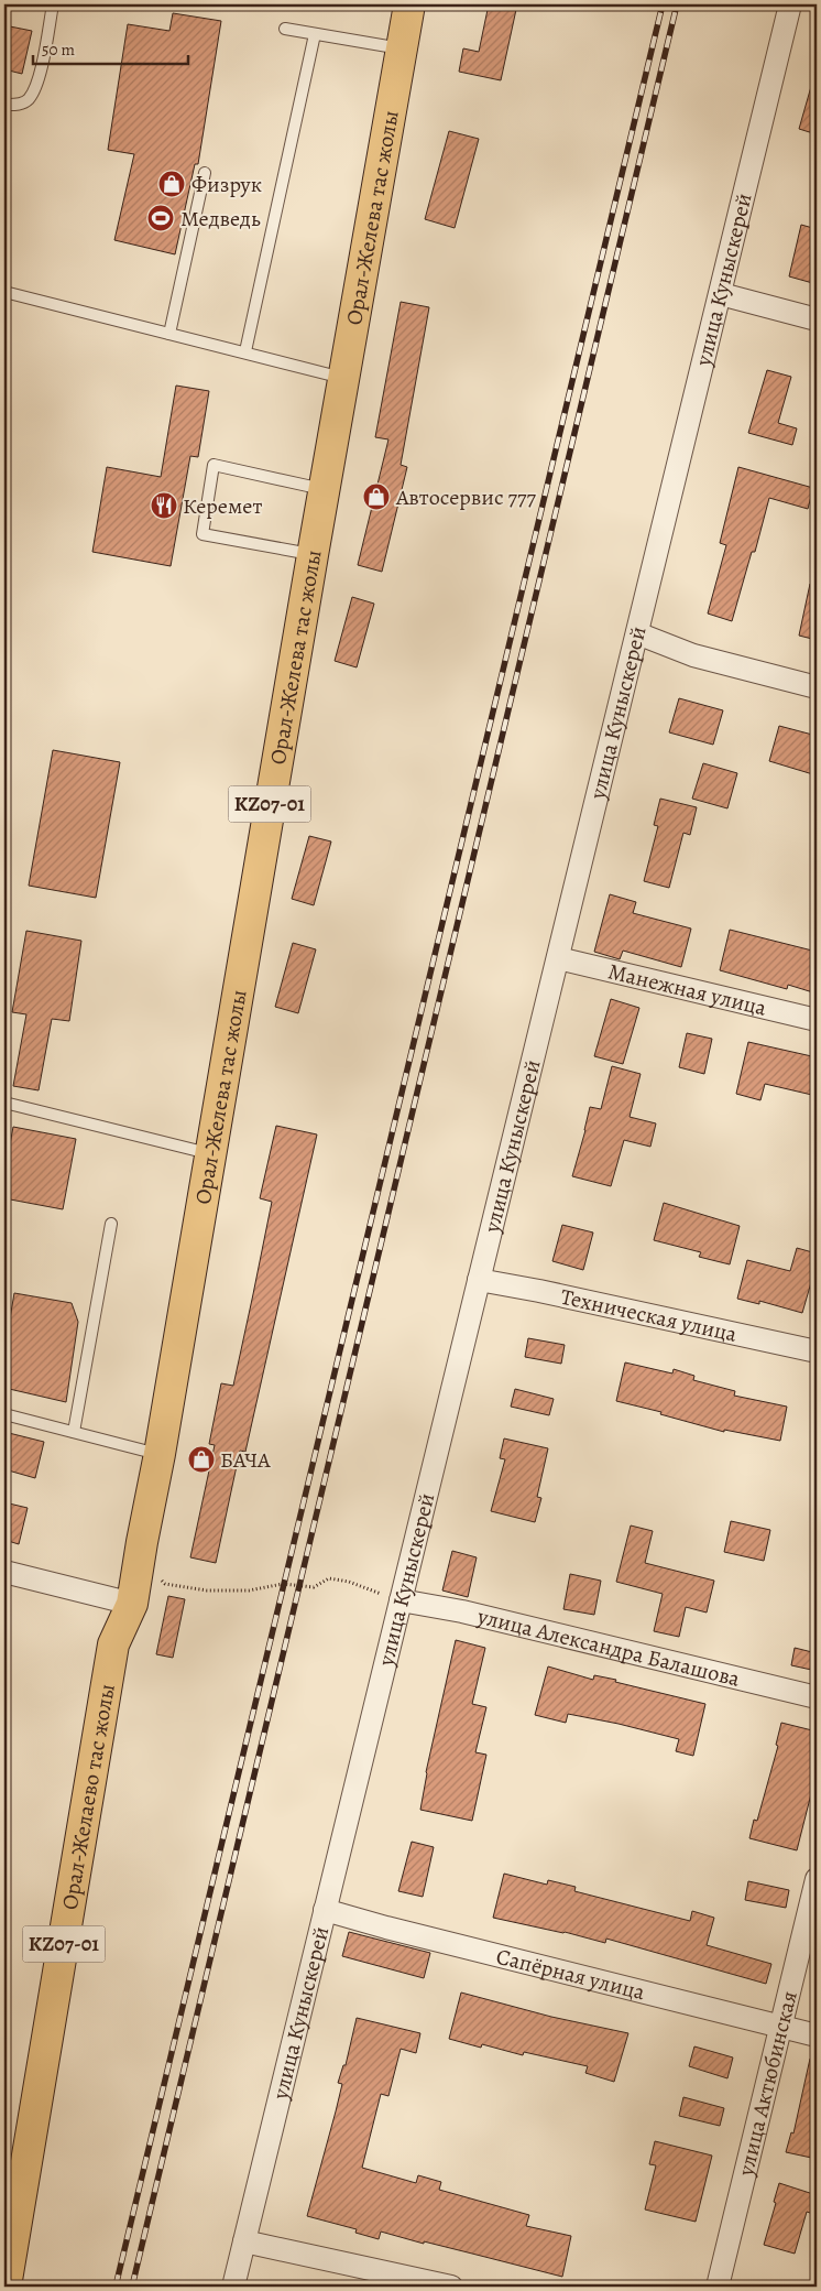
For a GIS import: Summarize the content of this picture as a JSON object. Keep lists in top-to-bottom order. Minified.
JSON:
{"streets":{"main road":["Орал-Желева тас жолы","KZ07-01","Орал-Желаево тас жолы"],"street":["улица Куныскерей","Манежная улица","Техническая улица","улица Александра Балашова","Сапёрная улица","улица Актюбинская"]},"crossings":[["Орал-Желева тас жолы","Орал-Желаево тас жолы"],["улица Куныскерей","Манежная улица"],["улица Куныскерей","Техническая улица"],["улица Куныскерей","улица Александра Балашова"],["улица Куныскерей","Сапёрная улица"],["Сапёрная улица","улица Актюбинская"]],"places":{"shop":["Физрук","Автосервис 777","БАЧА"],"sports":["Медведь"],"restaurant":["Керемет"]},"scale_bar":"50 m"}
